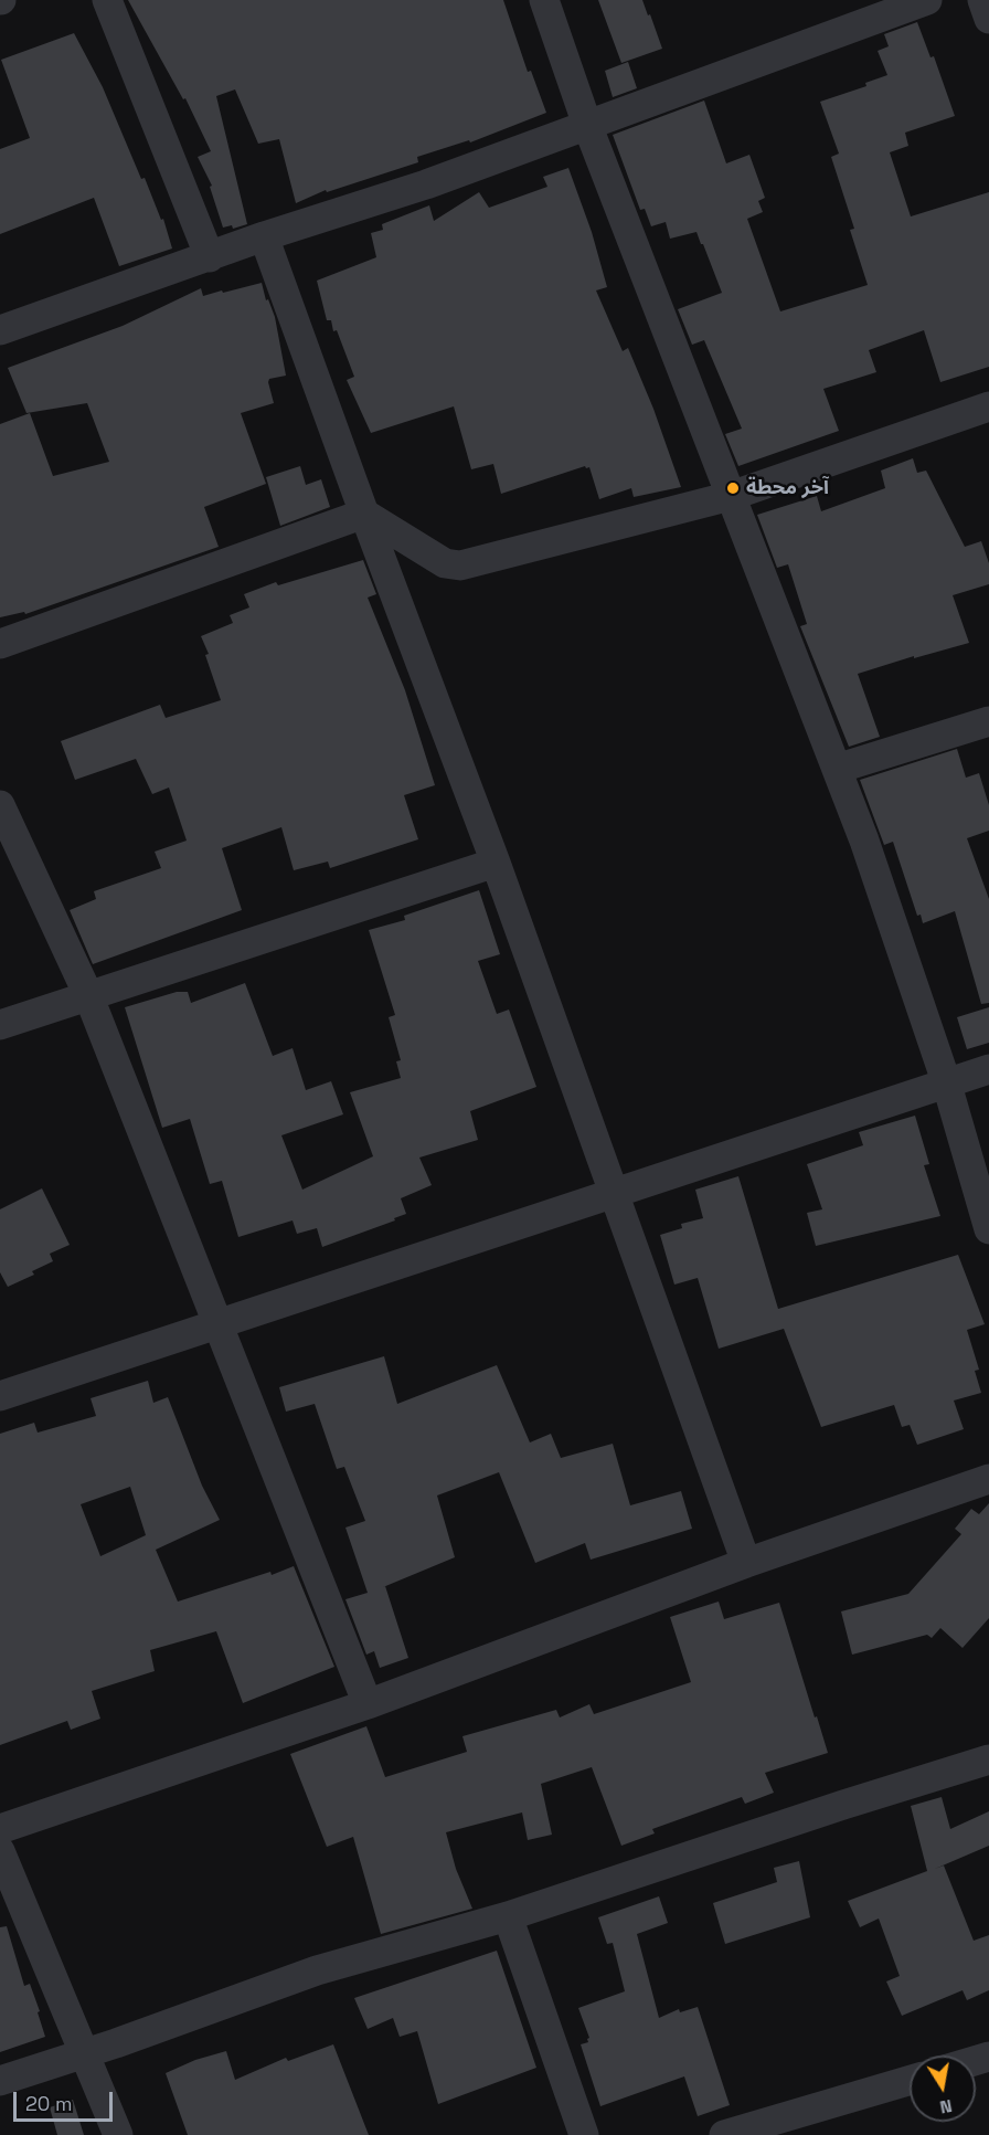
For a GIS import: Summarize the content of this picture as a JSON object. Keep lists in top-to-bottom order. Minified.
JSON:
{"places":["آخر محطة"],"scale_bar":"20 m","north":"bottom"}
